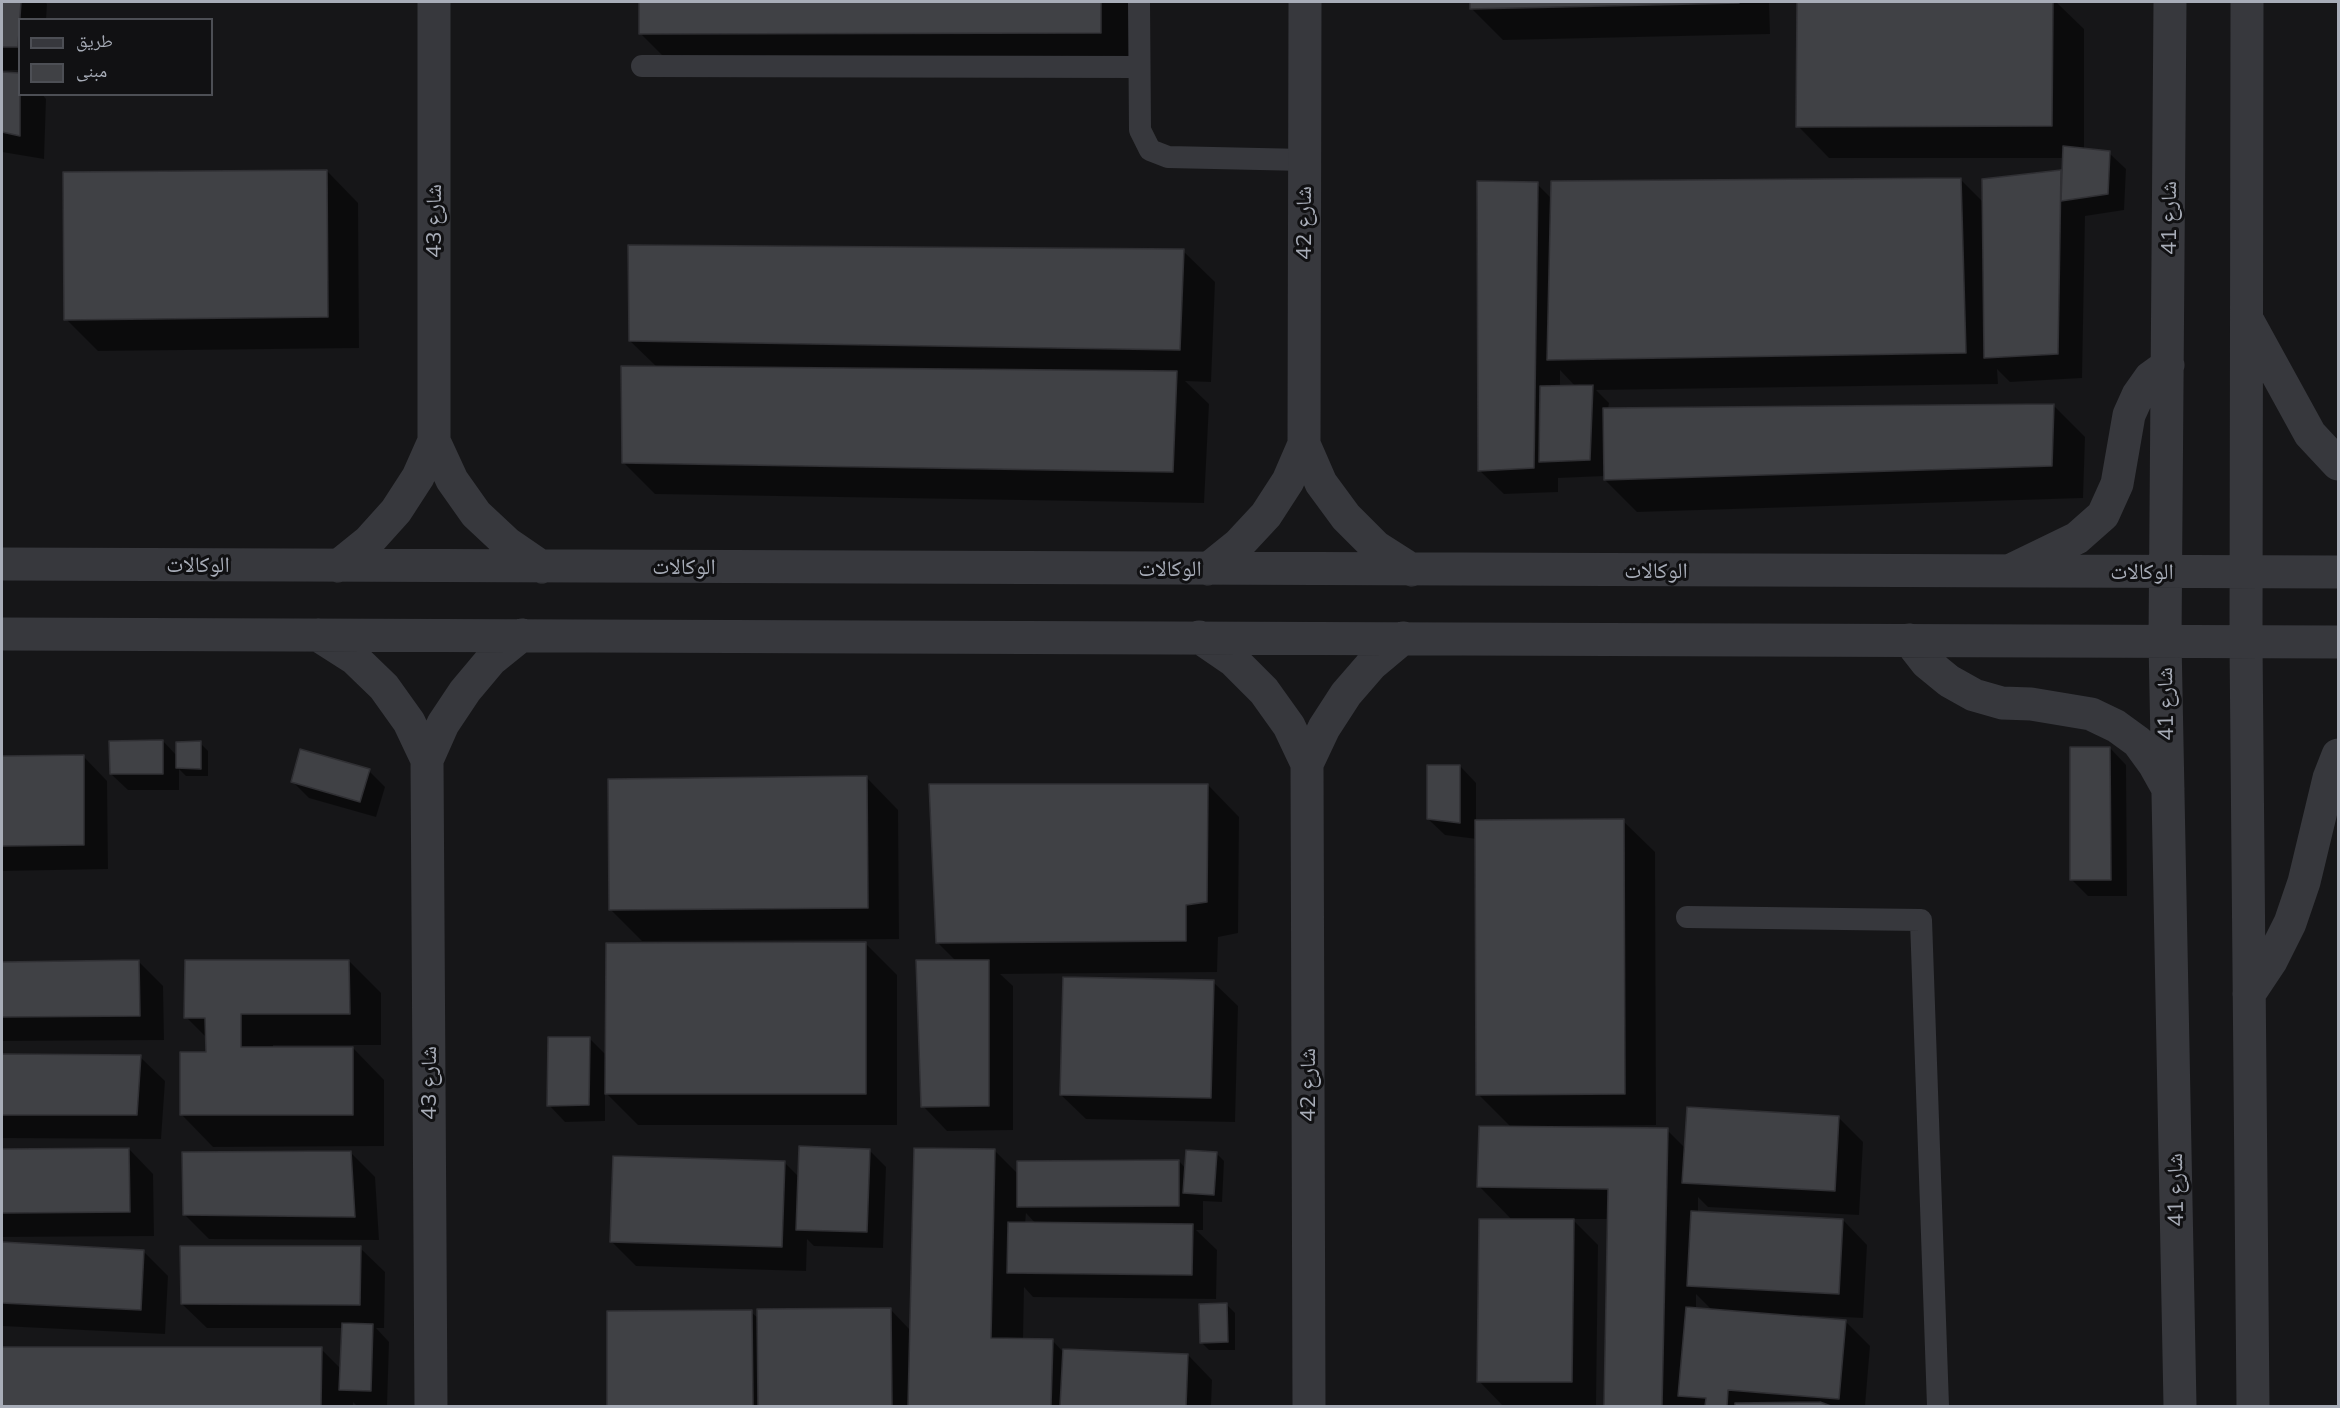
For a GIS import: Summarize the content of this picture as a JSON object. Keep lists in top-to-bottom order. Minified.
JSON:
{"streets":{"street":["شارع 41","شارع 43","شارع 42","الوكالات"]},"crossings":[["شارع 41","الوكالات"],["شارع 43","الوكالات"],["شارع 42","الوكالات"]],"legend":["طريق","مبنى"]}
